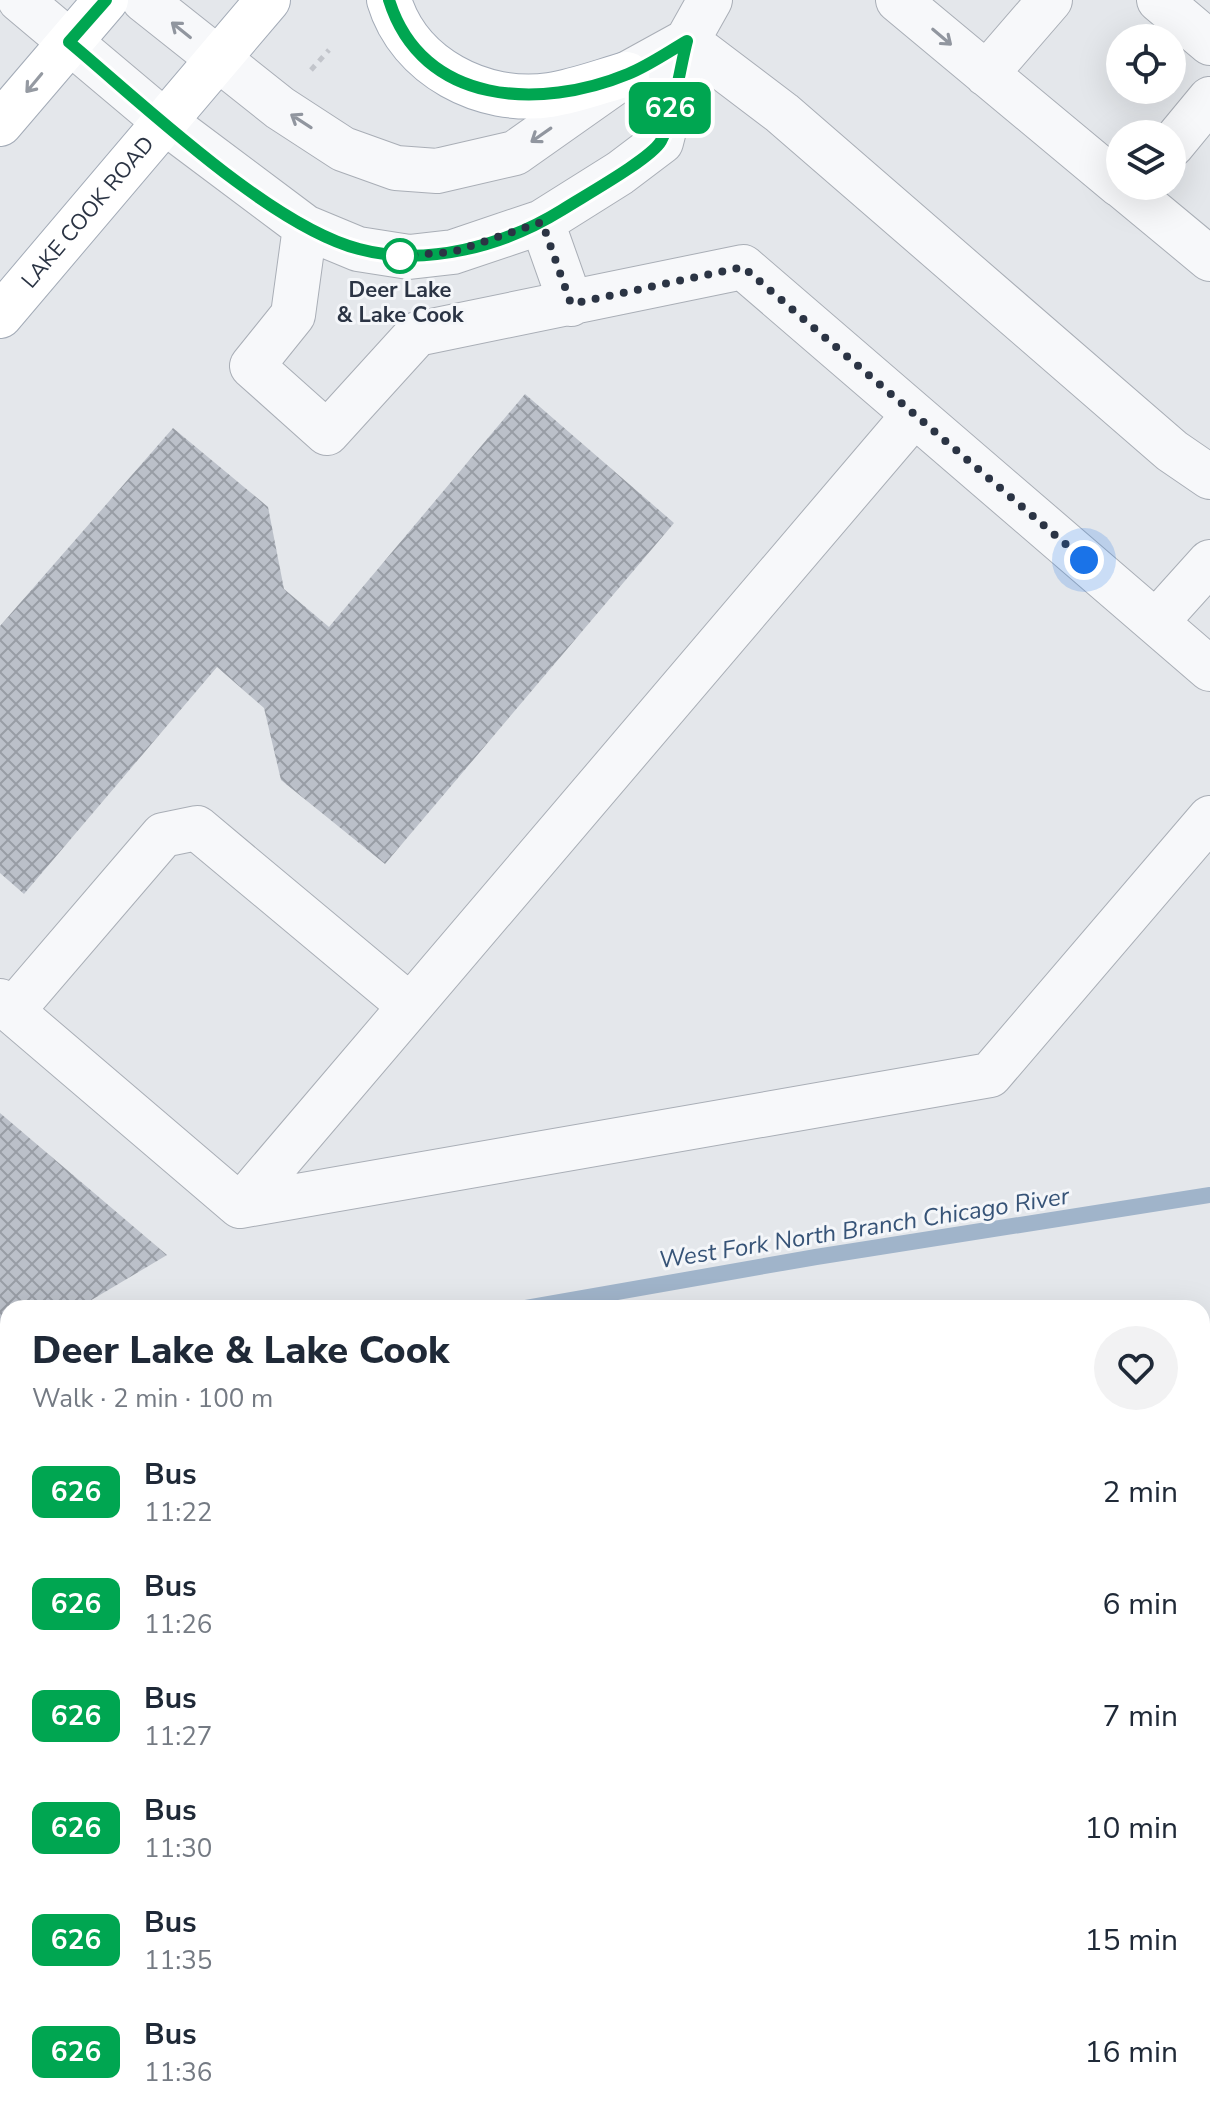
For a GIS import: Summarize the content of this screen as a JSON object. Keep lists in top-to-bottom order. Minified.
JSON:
{"streets":{"main road":["LAKE COOK ROAD"]},"water":["West Fork North Branch Chicago River"],"places":["Deer Lake & Lake Cook"],"lines":["bus line 626"],"page":{"on_map":"626","heading":["Deer Lake & Lake Cook","Walk · 2 min · 100 m"],"list":[{"mark":"626","name":"Bus","note":"11:22","value":"2 min"},{"mark":"626","name":"Bus","note":"11:26","value":"6 min"},{"mark":"626","name":"Bus","note":"11:27","value":"7 min"},{"mark":"626","name":"Bus","note":"11:30","value":"10 min"},{"mark":"626","name":"Bus","note":"11:35","value":"15 min"},{"mark":"626","name":"Bus","note":"11:36","value":"16 min"}]}}
